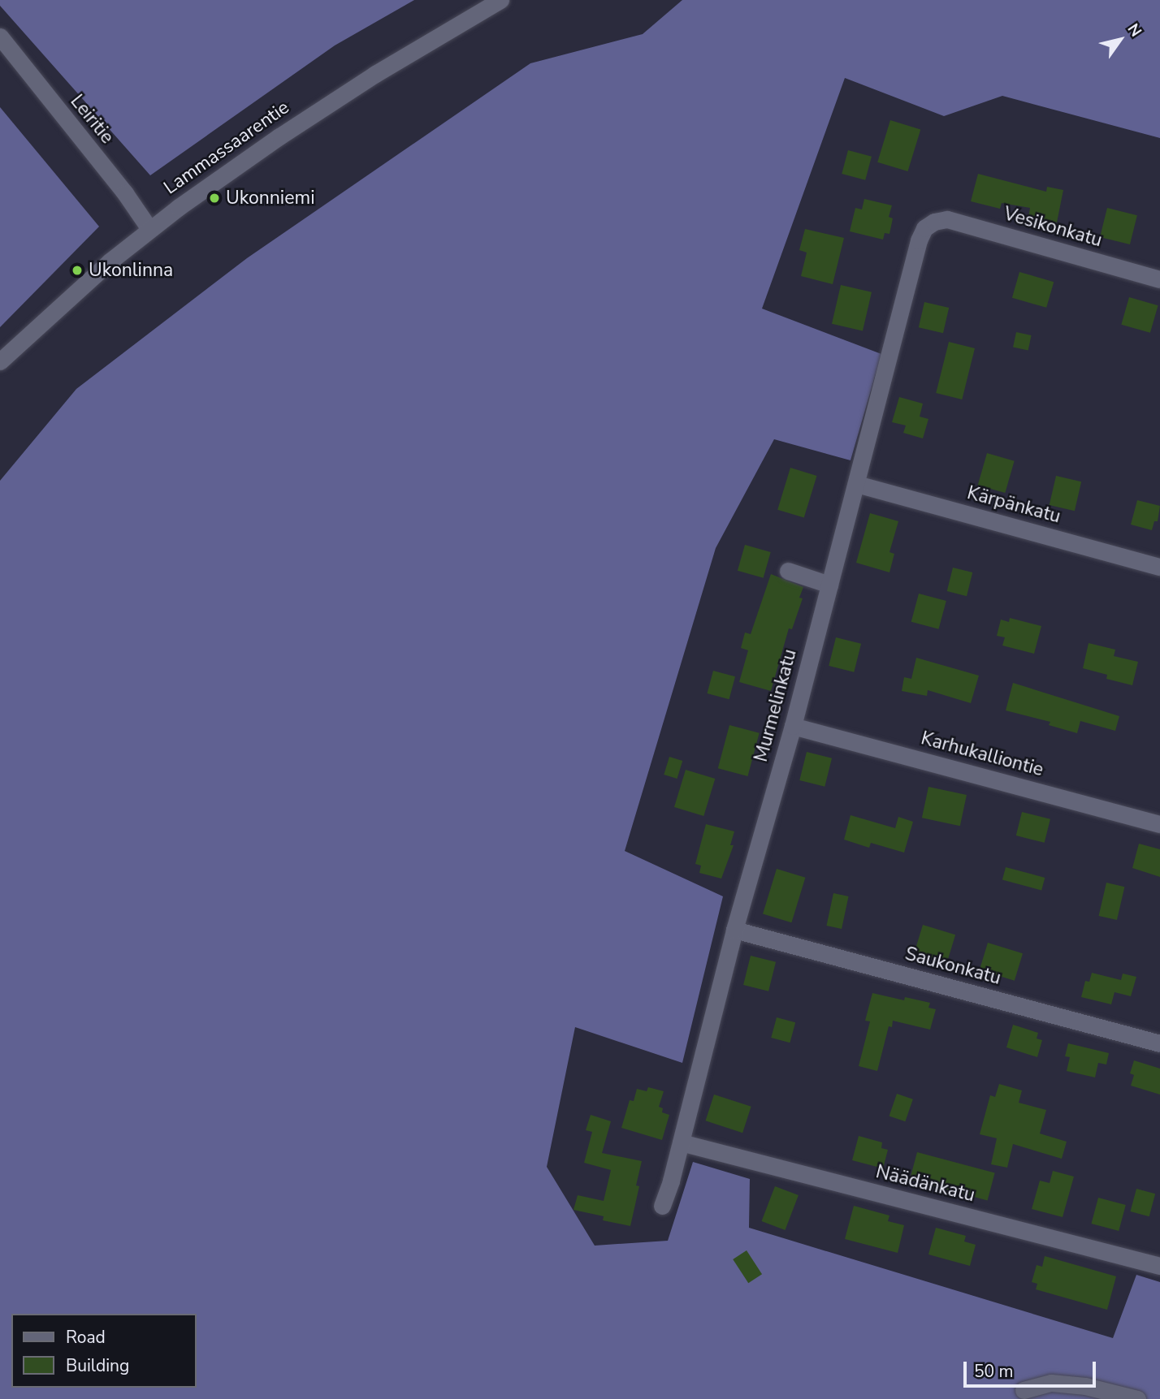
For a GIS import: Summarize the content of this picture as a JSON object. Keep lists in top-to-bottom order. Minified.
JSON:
{"streets":{"street":["Leiritie","Lammassaarentie","Vesikonkatu","Kärpänkatu","Murmelinkatu","Karhukalliontie","Saukonkatu","Näädänkatu"]},"crossings":[["Leiritie","Lammassaarentie"],["Vesikonkatu","Murmelinkatu"],["Kärpänkatu","Murmelinkatu"],["Murmelinkatu","Karhukalliontie"],["Murmelinkatu","Saukonkatu"],["Murmelinkatu","Näädänkatu"]],"places":["Ukonniemi","Ukonlinna"],"legend":["Road","Building"],"scale_bar":"50 m","north":"top right"}
